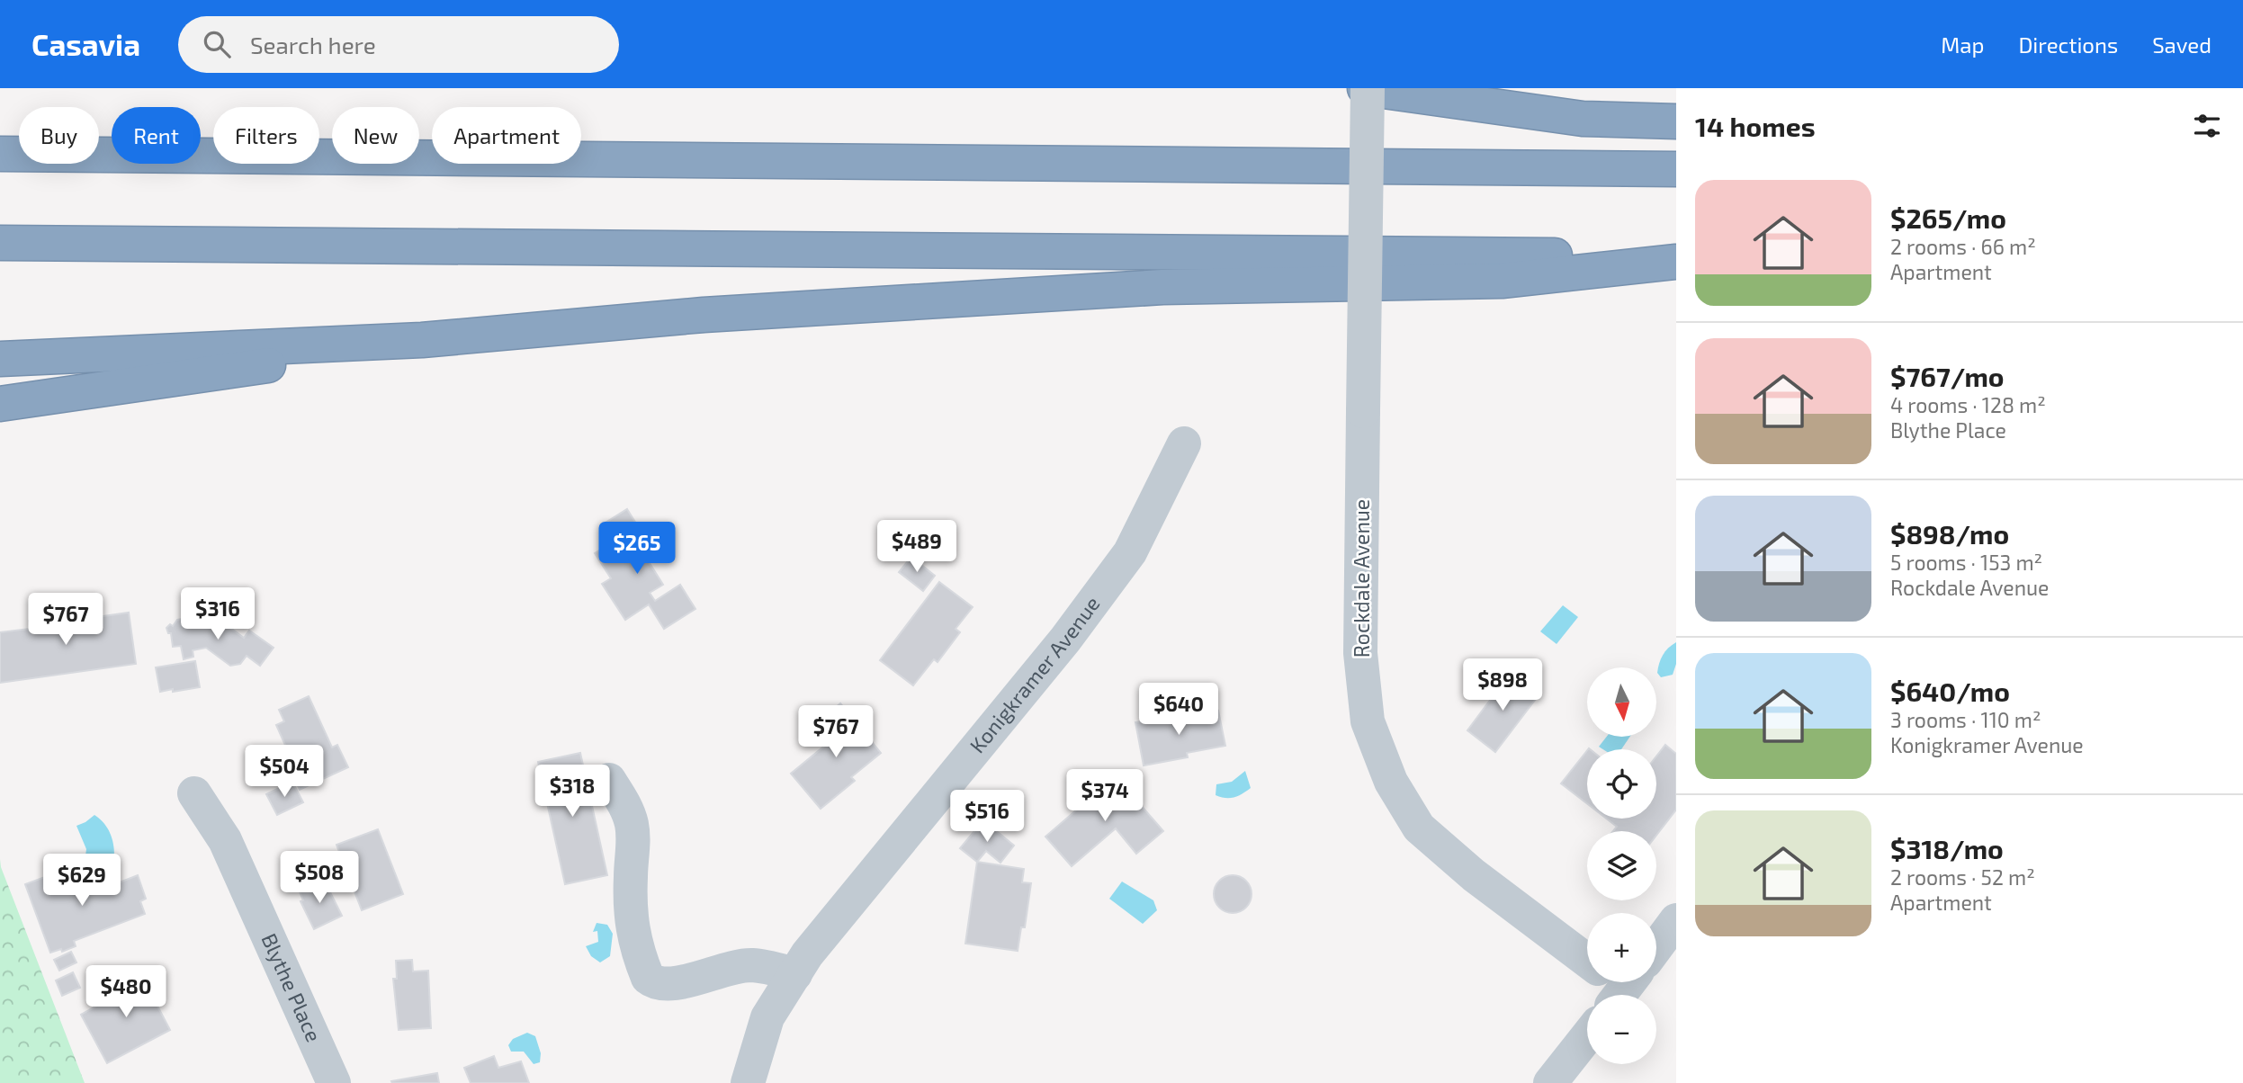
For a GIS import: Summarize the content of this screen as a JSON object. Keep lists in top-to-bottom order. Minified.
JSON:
{"streets":{"street":["Rockdale Avenue","Konigkramer Avenue","Blythe Place"]},"north":"bottom","page":{"header":"Casavia","search":"Search here","nav":["Map","Directions","Saved"],"heading":"14 homes","chip":["Buy","Rent","Filters","New","Apartment"],"list":[{"name":"$265/mo","note":"2 rooms · 66 m² · Apartment"},{"name":"$767/mo","note":"4 rooms · 128 m² · Blythe Place"},{"name":"$898/mo","note":"5 rooms · 153 m² · Rockdale Avenue"},{"name":"$640/mo","note":"3 rooms · 110 m² · Konigkramer Avenue"},{"name":"$318/mo","note":"2 rooms · 52 m² · Apartment"}],"price":["$489","$265","$316","$767","$898","$640","$767","$504","$318","$374","$516","$508","$629","$480"],"map_buttons":["+","−"]}}
